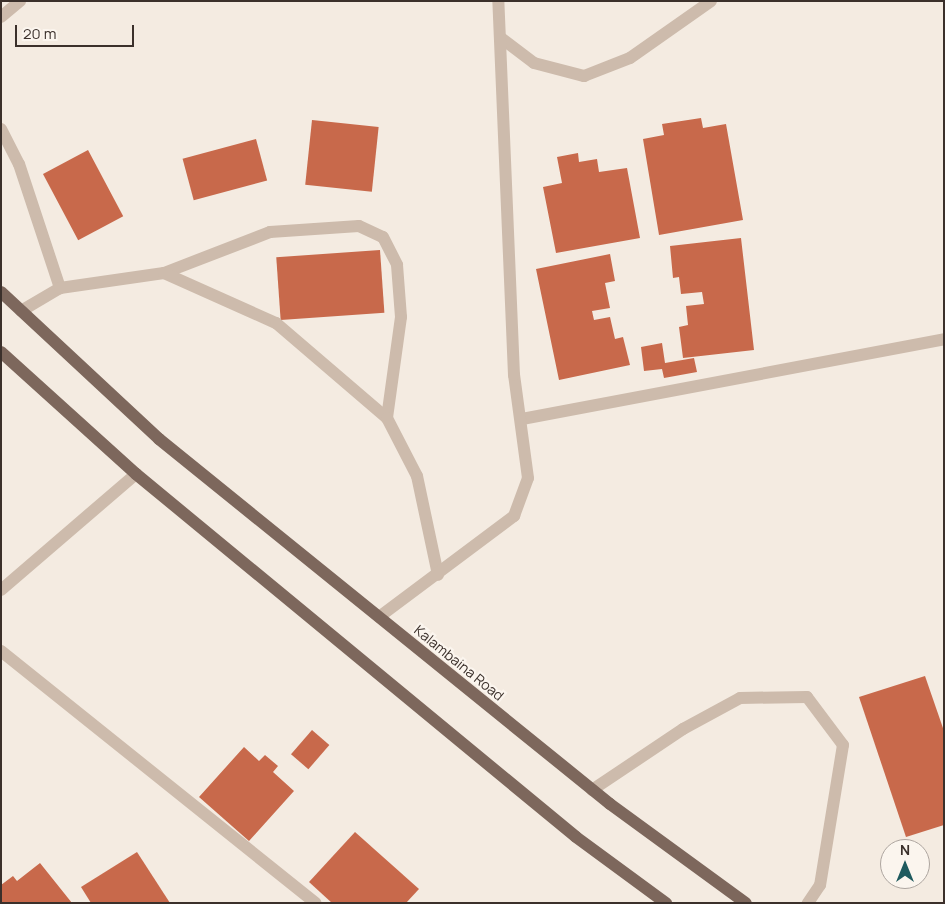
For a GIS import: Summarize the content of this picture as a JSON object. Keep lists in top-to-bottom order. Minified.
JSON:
{"streets":{"main road":["Kalambaina Road"]},"scale_bar":"20 m","north":"top"}
